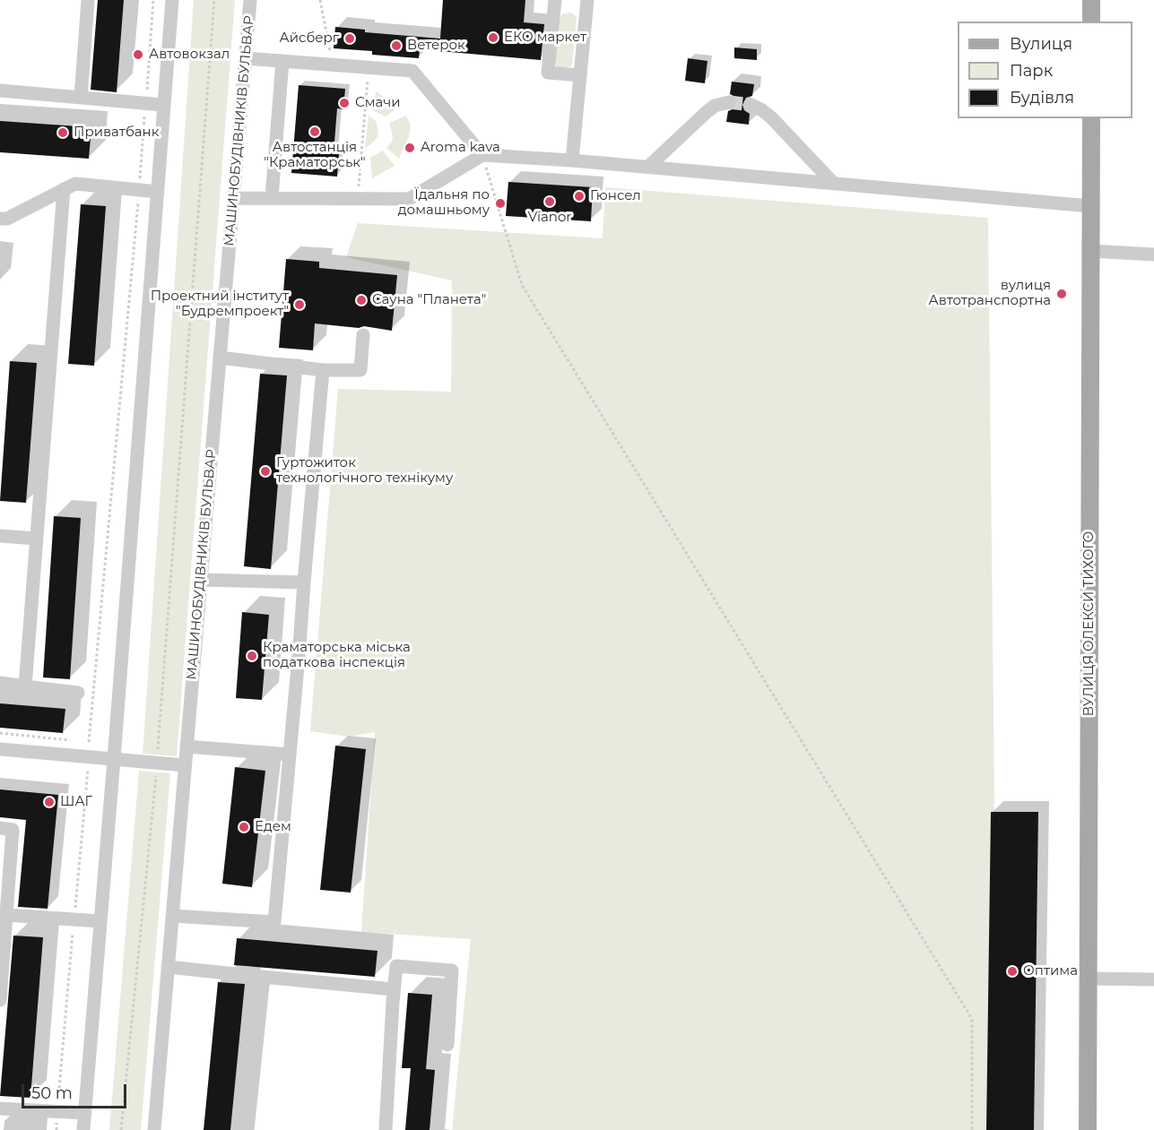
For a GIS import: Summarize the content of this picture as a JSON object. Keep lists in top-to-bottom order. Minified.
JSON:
{"streets":{"main road":["ВУЛИЦЯ ОЛЕКСИ ТИХОГО"],"street":["МАШИНОБУДІВНИКІВ БУЛЬВАР"]},"places":["ЕКО маркет","Айсберг","Ветерок","Автовокзал","Смачи","Автостанція \"Краматорськ\"","Приватбанк","Aroma kava","Гюнсел","Vianor","Їдальня по домашньому","вулиця Автотранспортна","Сауна \"Планета\"","Проектний інститут \"Будремпроект\"","Гуртожиток технологічного технікуму","Краматорська міська податкова інспекція","ШАГ","Едем","Оптима"],"legend":["Вулиця","Парк","Будівля"],"scale_bar":"50 m"}
